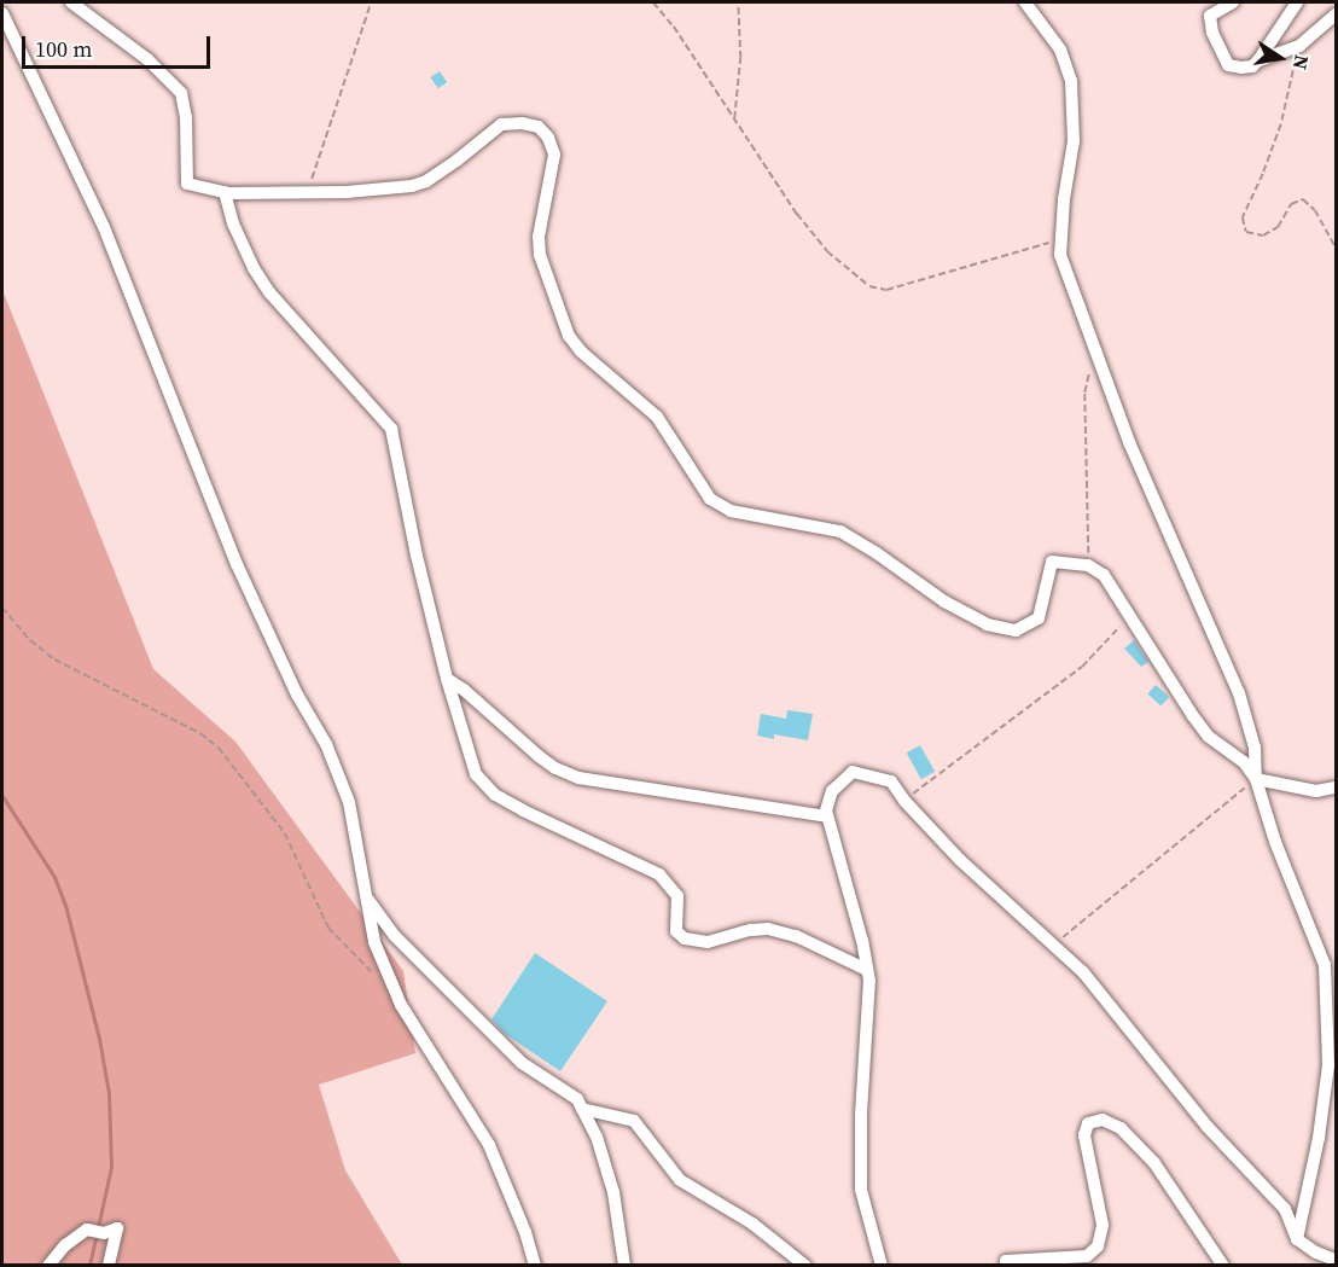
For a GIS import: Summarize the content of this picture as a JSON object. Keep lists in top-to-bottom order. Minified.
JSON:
{"scale_bar":"100 m","north":"right"}
